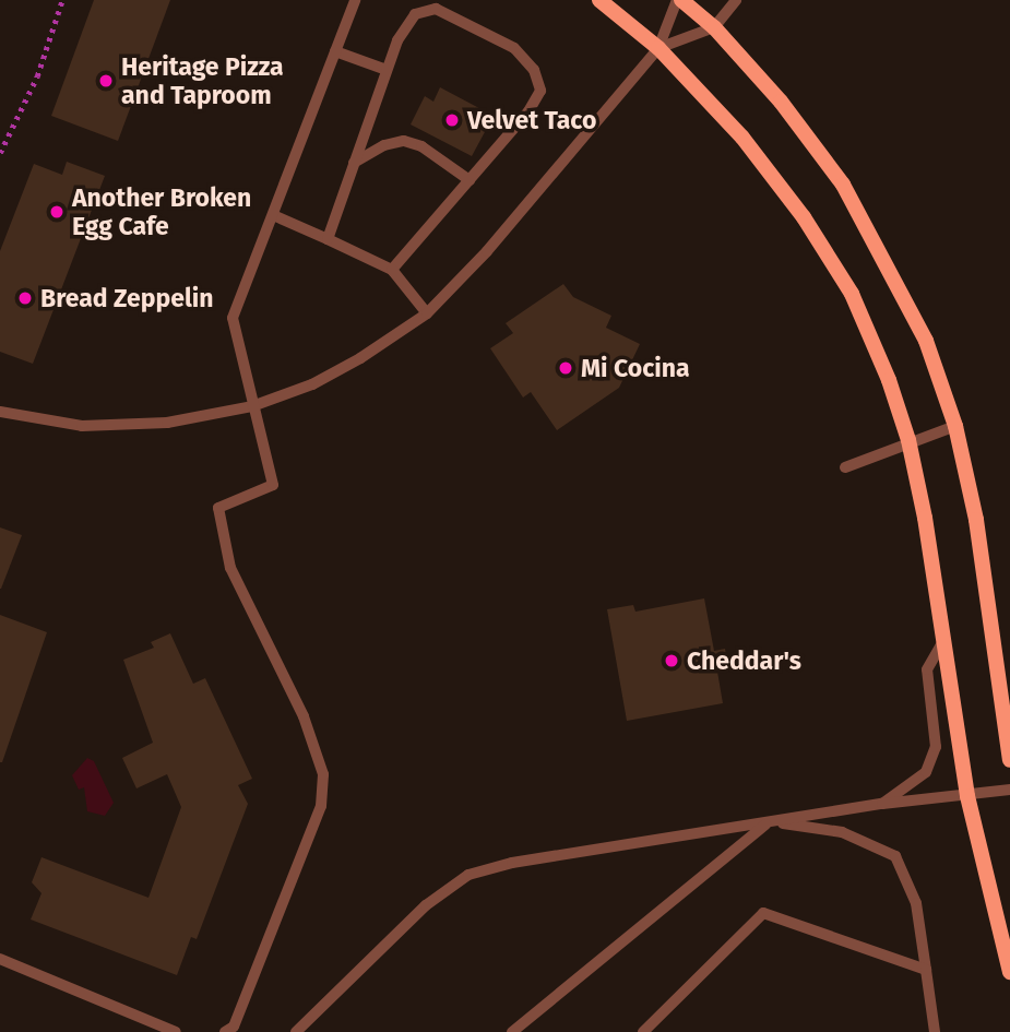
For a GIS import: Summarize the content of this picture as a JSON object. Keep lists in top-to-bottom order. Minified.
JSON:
{"places":["Heritage Pizza and Taproom","Velvet Taco","Another Broken Egg Cafe","Bread Zeppelin","Mi Cocina","Cheddar's"]}
